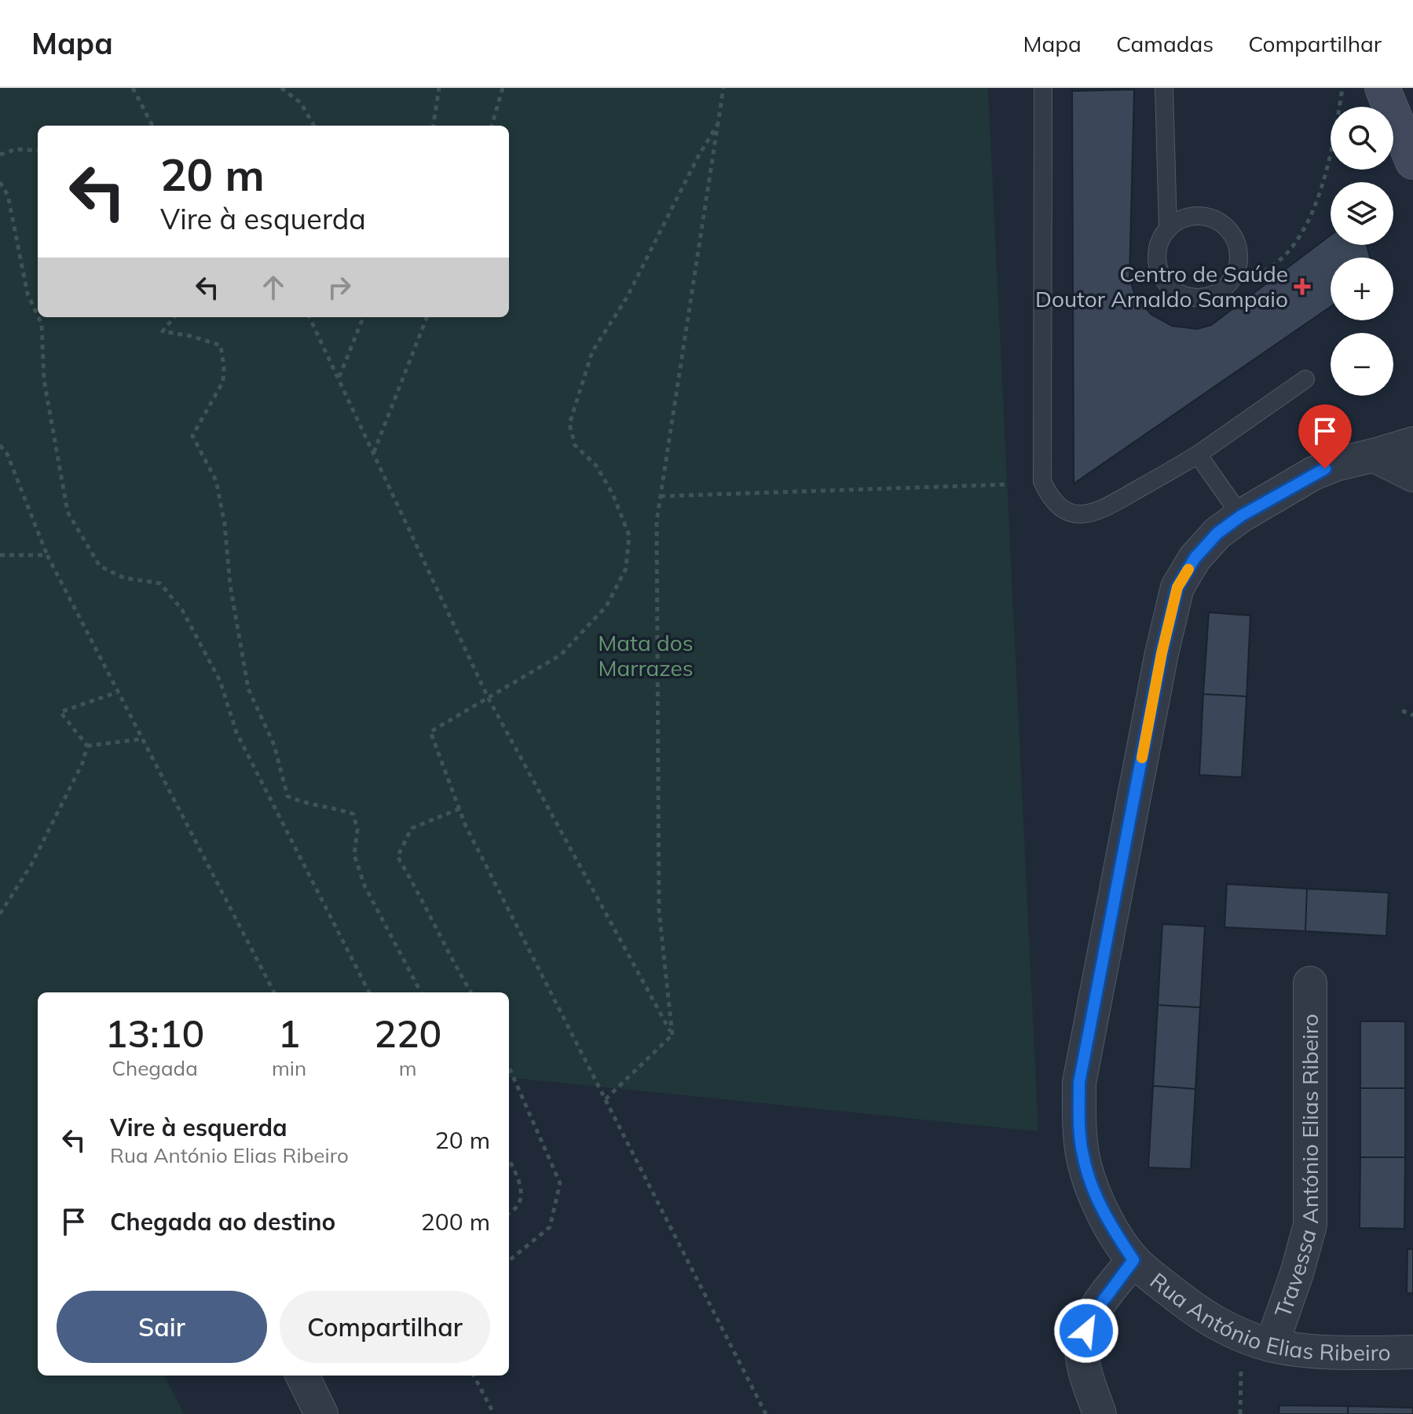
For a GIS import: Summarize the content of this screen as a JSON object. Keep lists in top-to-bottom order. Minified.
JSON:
{"streets":{"street":["Travessa António Elias Ribeiro","Rua António Elias Ribeiro"]},"crossings":[["Travessa António Elias Ribeiro","Rua António Elias Ribeiro"]],"parks":["Mata dos Marrazes"],"places":{"health":["Centro de Saúde Doutor Arnaldo Sampaio"]},"page":{"header":"Mapa","nav":["Mapa","Camadas","Compartilhar"],"map_buttons":["+","−"],"turn":["20 m","Vire à esquerda"],"eta":["13:10","Chegada","1","min","220","m"],"list":[{"name":"Vire à esquerda","note":"Rua António Elias Ribeiro","value":"20 m"},{"name":"Chegada ao destino","value":"200 m"}],"buttons":["Sair","Compartilhar"]}}
